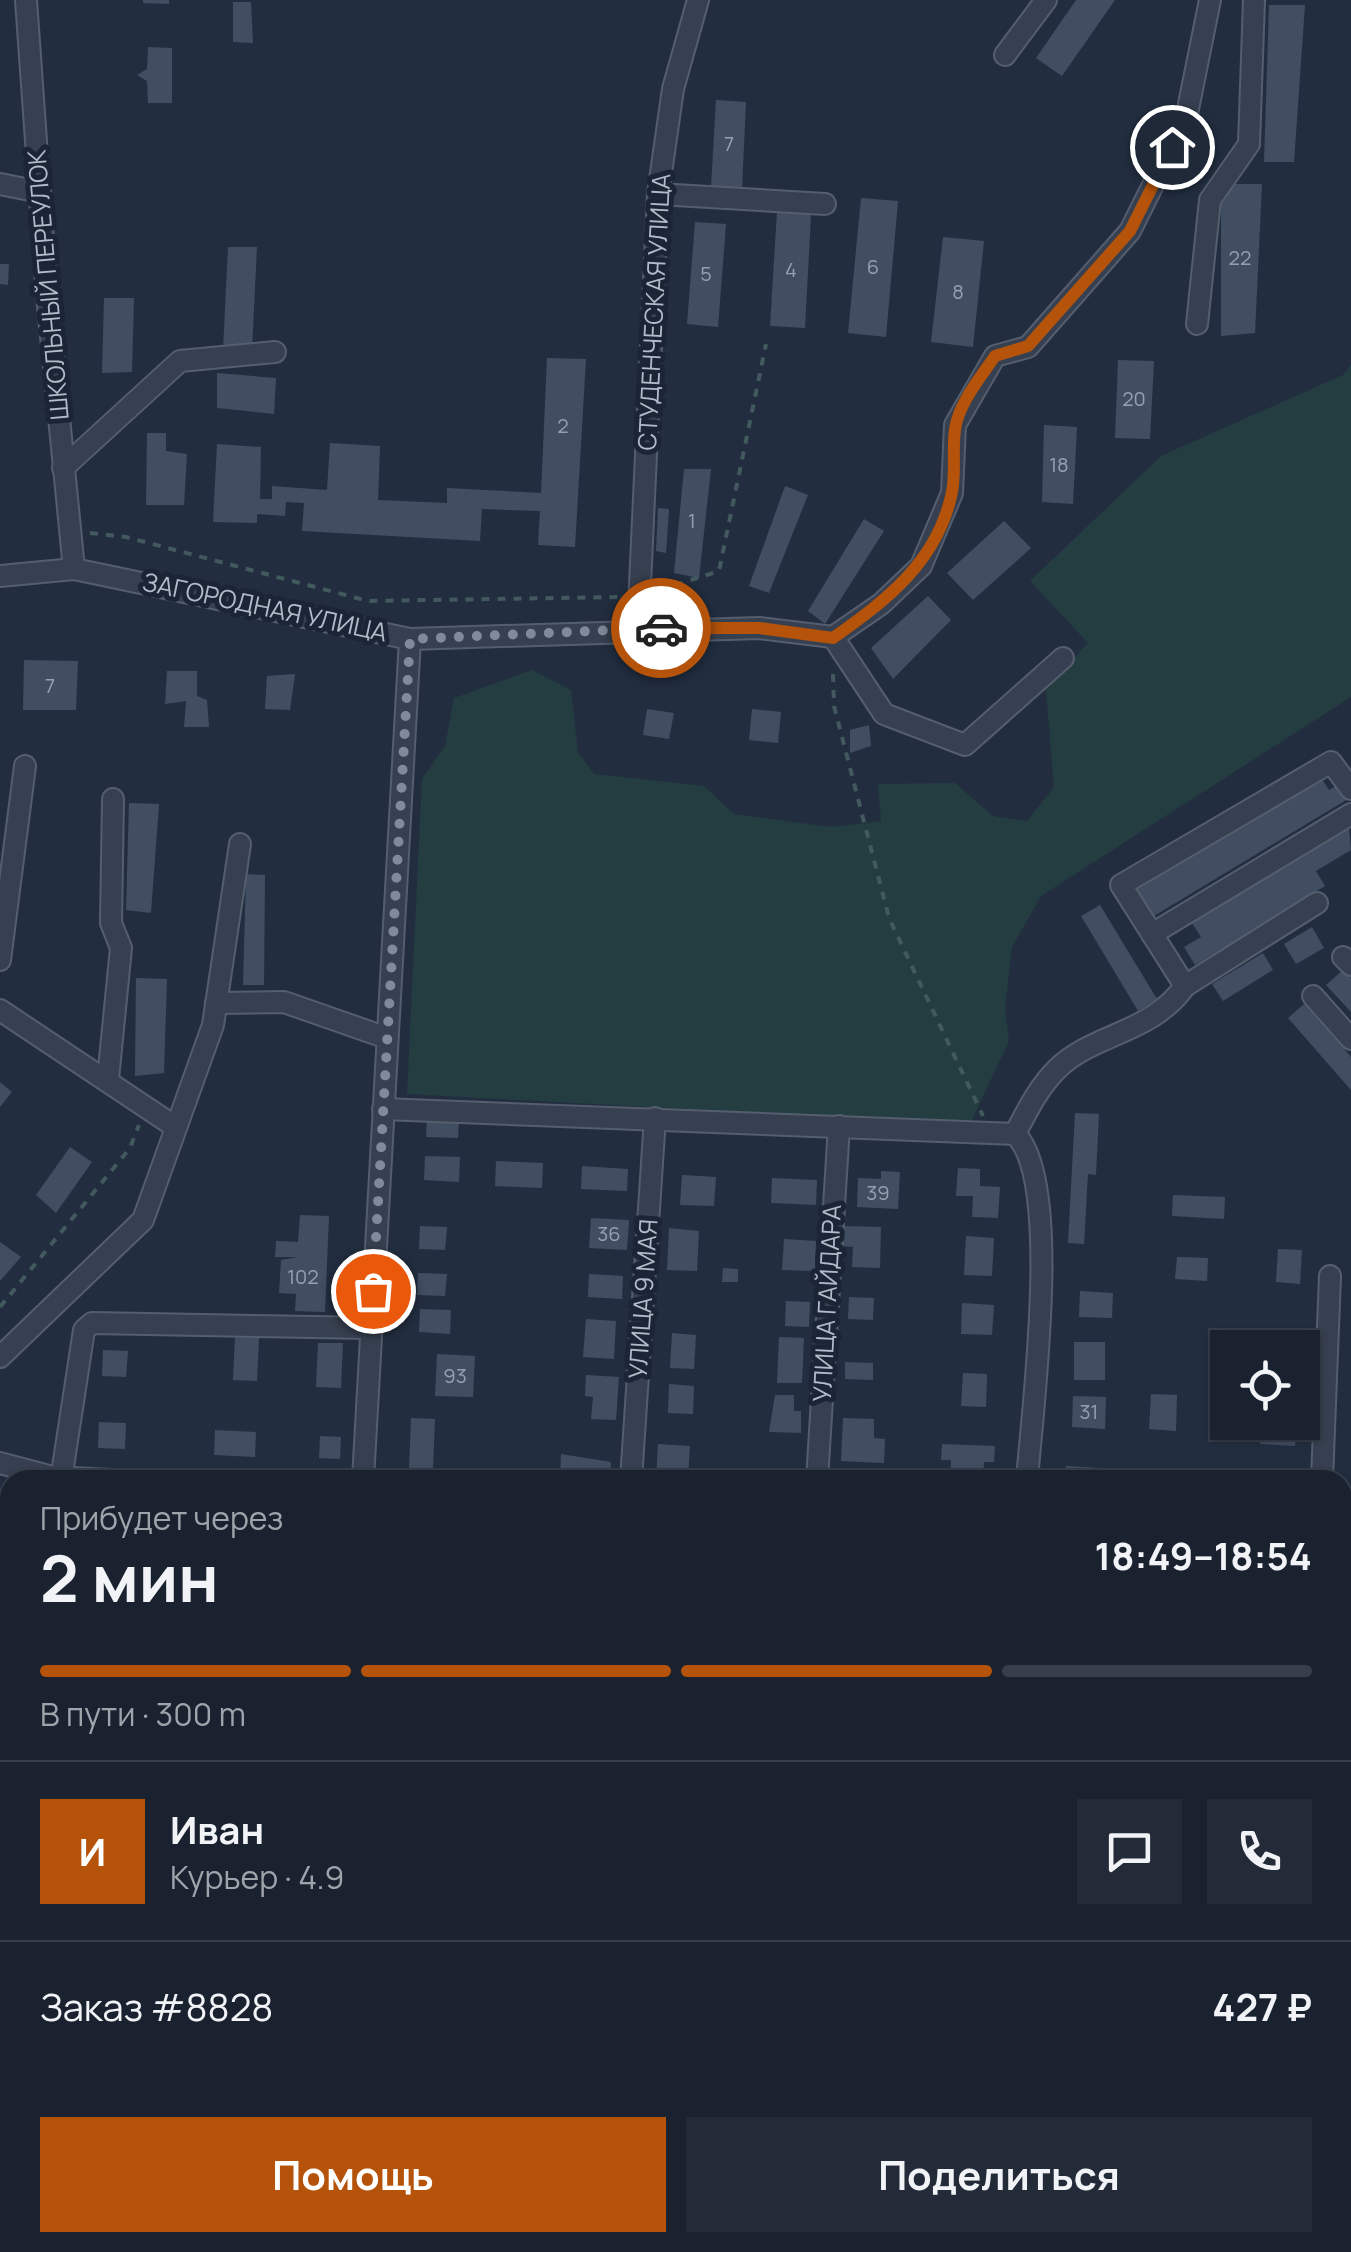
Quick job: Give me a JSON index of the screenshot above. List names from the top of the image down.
{
  "streets": {
    "street": [
      "ШКОЛЬНЫЙ ПЕРЕУЛОК",
      "СТУДЕНЧЕСКАЯ УЛИЦА",
      "ЗАГОРОДНАЯ УЛИЦА",
      "УЛИЦА 9 МАЯ",
      "УЛИЦА ГАЙДАРА"
    ]
  },
  "crossings": [
    ["ШКОЛЬНЫЙ ПЕРЕУЛОК", "ЗАГОРОДНАЯ УЛИЦА"],
    ["СТУДЕНЧЕСКАЯ УЛИЦА", "ЗАГОРОДНАЯ УЛИЦА"]
  ],
  "house_numbers": [
    "7",
    "22",
    "6",
    "4",
    "5",
    "8",
    "20",
    "2",
    "18",
    "1",
    "7",
    "39",
    "36",
    "102",
    "93",
    "31"
  ],
  "page": {
    "heading": ["2 мин", "Прибудет через", "18:49–18:54"],
    "panel": [
      "Иван",
      "Курьер · 4.9",
      "Заказ #8828",
      "427 ₽"
    ],
    "bar": "В пути · 300 m",
    "round": "И",
    "buttons": ["Помощь", "Поделиться"]
  }
}
